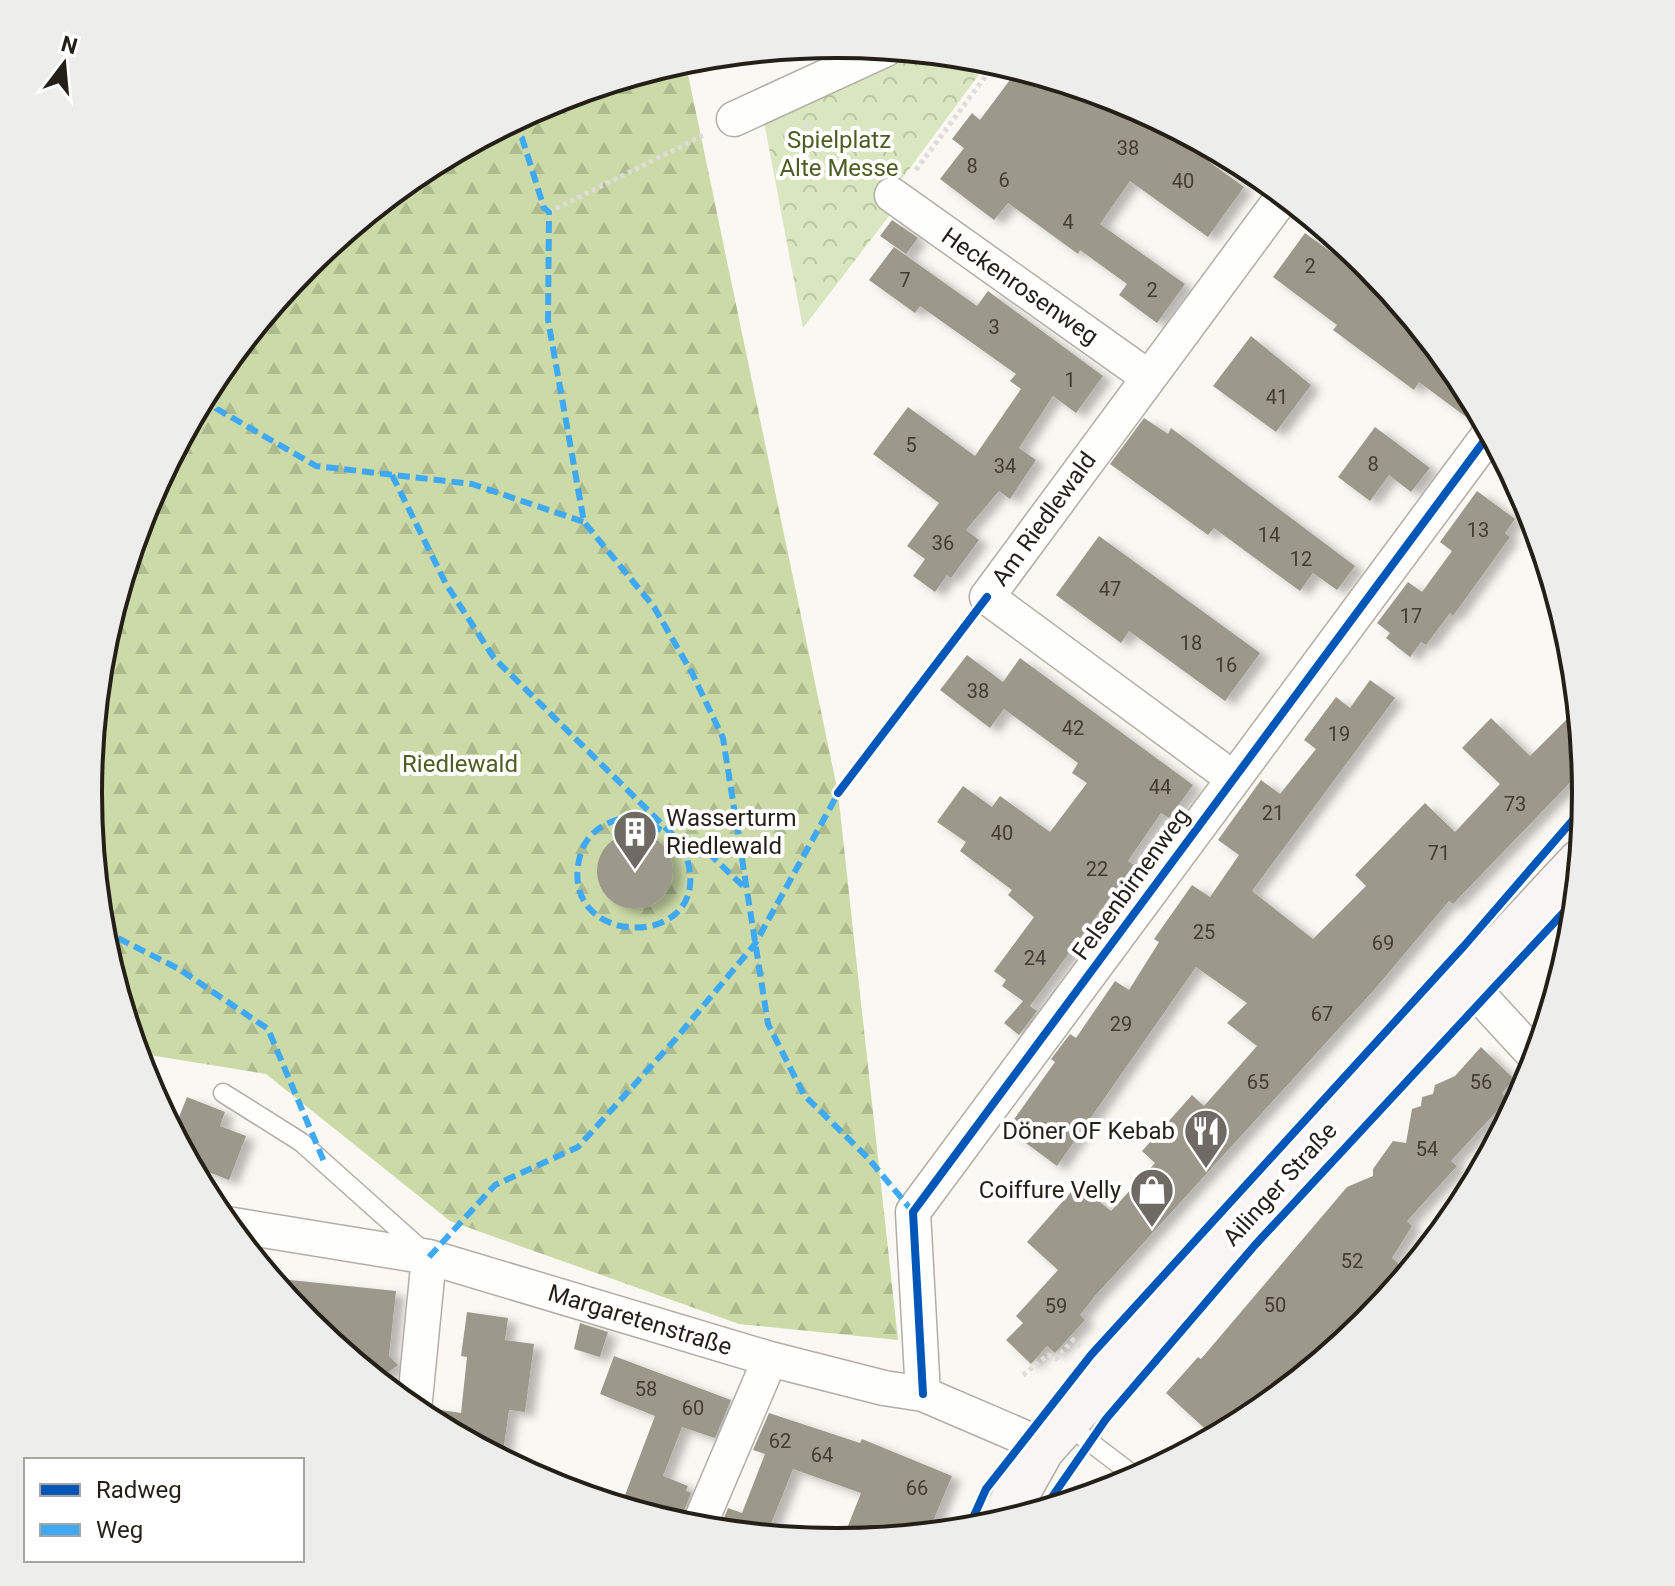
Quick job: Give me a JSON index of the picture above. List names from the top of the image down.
{
  "streets": {
    "main road": ["Ailinger Straße"],
    "street": [
      "Heckenrosenweg",
      "Am Riedlewald",
      "Felsenbirnenweg",
      "Margaretenstraße"
    ]
  },
  "crossings": [
    ["Heckenrosenweg", "Am Riedlewald"],
    ["Am Riedlewald", "Felsenbirnenweg"],
    ["Felsenbirnenweg", "Margaretenstraße"],
    ["Ailinger Straße", "Margaretenstraße"]
  ],
  "parks": ["Spielplatz Alte Messe", "Riedlewald"],
  "places": {
    "building": ["Wasserturm Riedlewald"],
    "restaurant": ["Döner OF Kebab"],
    "shop": ["Coiffure Velly"]
  },
  "house_numbers": [
    "38",
    "8",
    "6",
    "40",
    "4",
    "2",
    "7",
    "2",
    "3",
    "1",
    "41",
    "5",
    "8",
    "34",
    "13",
    "14",
    "36",
    "12",
    "47",
    "17",
    "18",
    "16",
    "38",
    "42",
    "19",
    "44",
    "73",
    "21",
    "40",
    "71",
    "22",
    "25",
    "69",
    "24",
    "67",
    "29",
    "65",
    "56",
    "54",
    "52",
    "50",
    "59",
    "58",
    "60",
    "62",
    "64",
    "66"
  ],
  "legend": ["Radweg", "Weg"],
  "north": "top"
}
